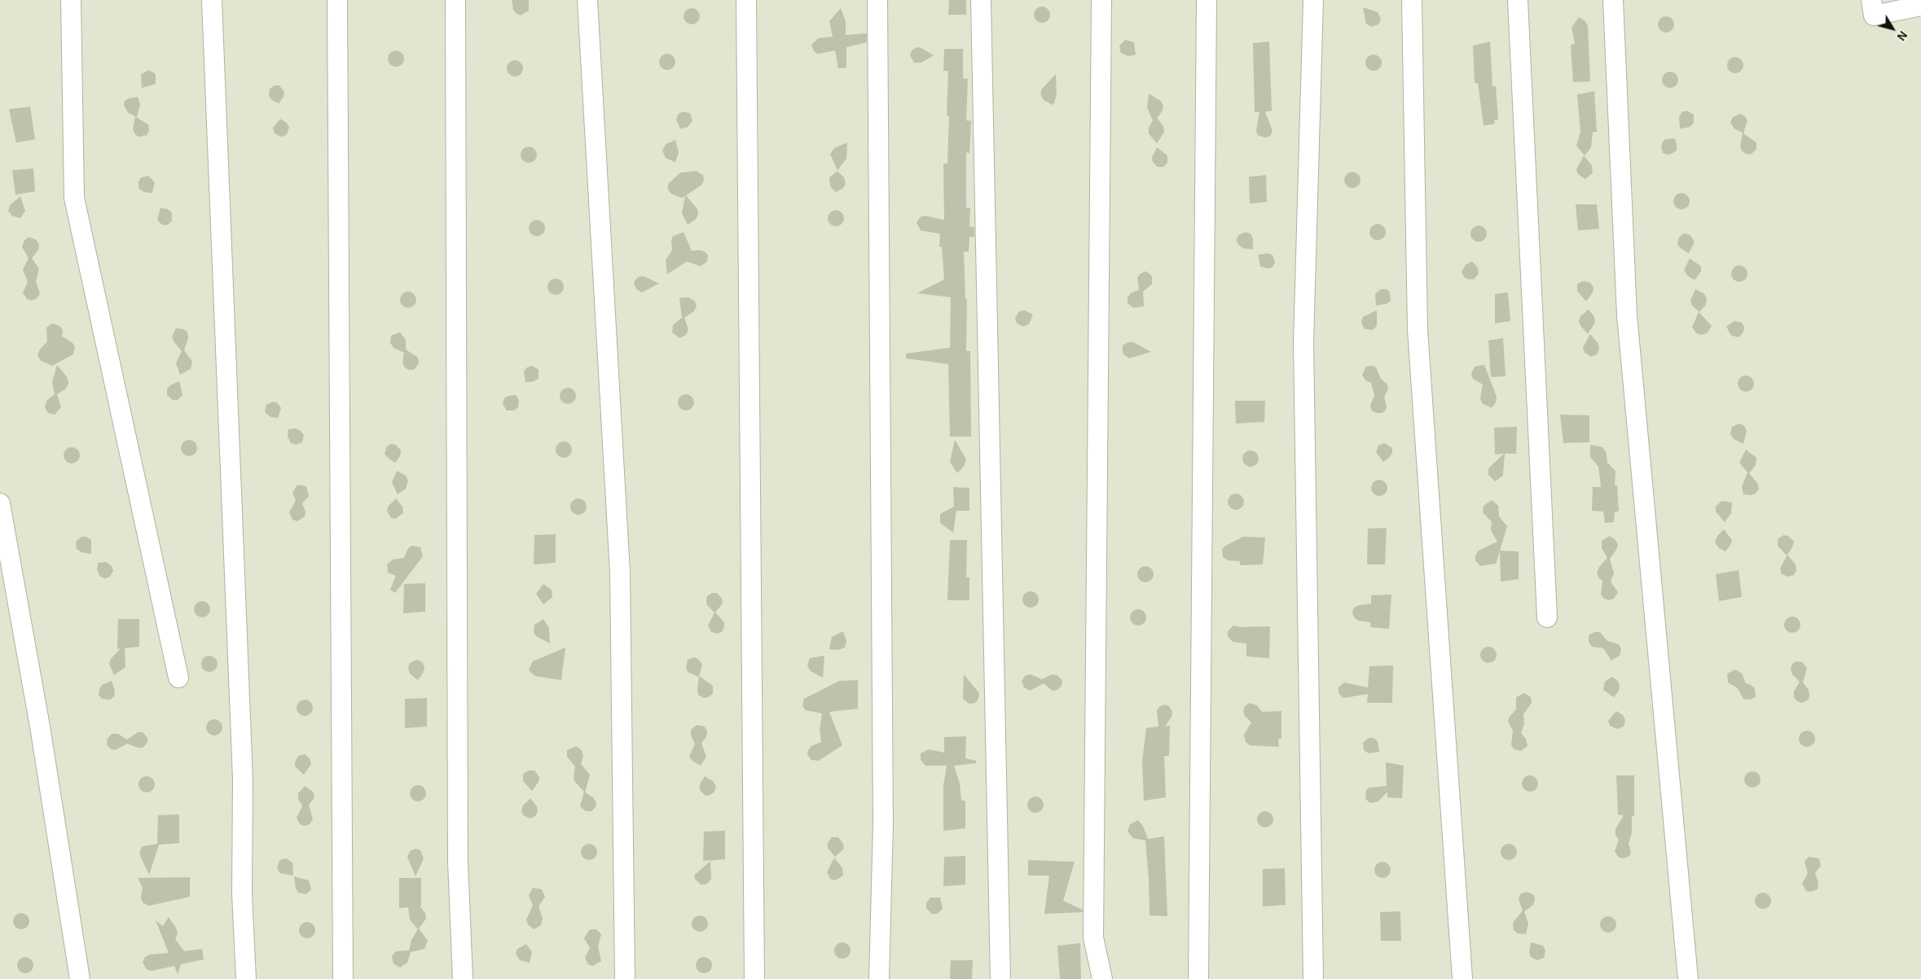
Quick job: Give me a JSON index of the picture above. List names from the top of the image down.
{
  "north": "bottom right"
}
